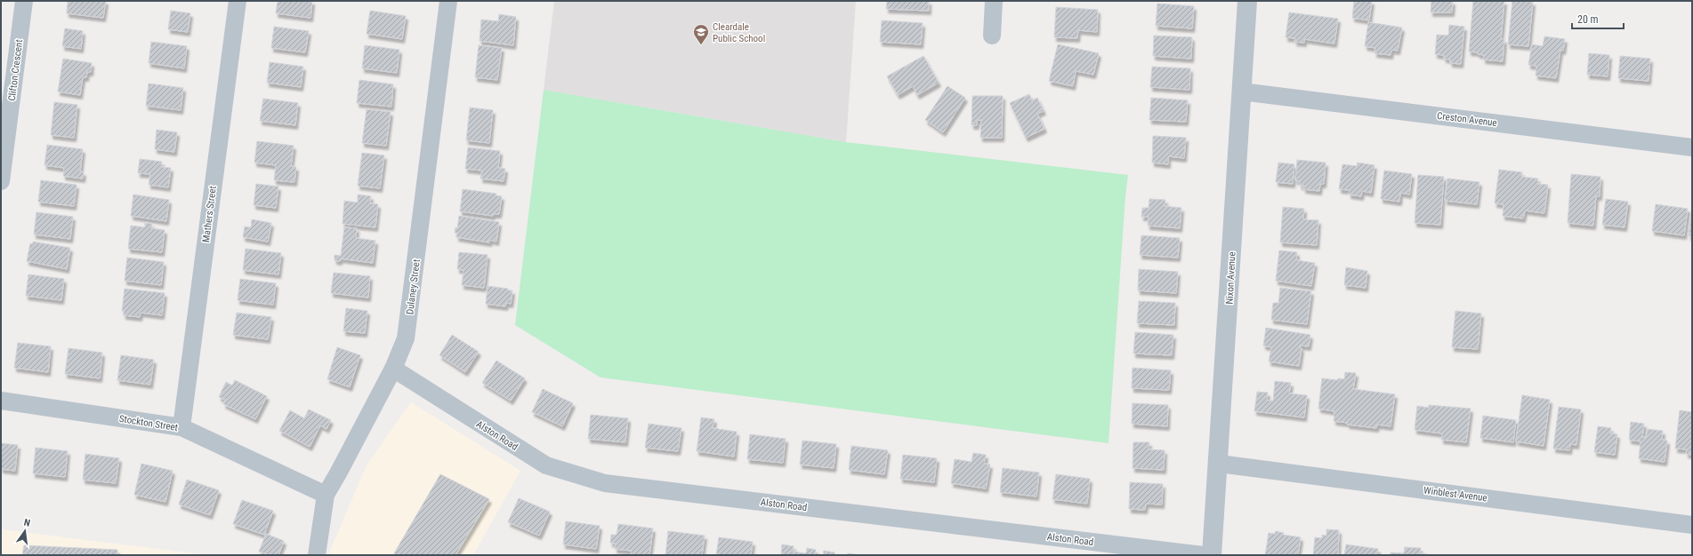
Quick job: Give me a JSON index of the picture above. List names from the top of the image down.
{
  "streets": {
    "street": [
      "Clifton Crescent",
      "Creston Avenue",
      "Mathers Street",
      "Nixon Avenue",
      "Dulaney Street",
      "Stockton Street",
      "Alston Road",
      "Winblest Avenue"
    ]
  },
  "crossings": [
    ["Creston Avenue", "Nixon Avenue"],
    ["Mathers Street", "Stockton Street"],
    ["Nixon Avenue", "Winblest Avenue"],
    ["Dulaney Street", "Stockton Street"],
    ["Dulaney Street", "Alston Road"]
  ],
  "places": {
    "school or university": ["Cleardale Public School"]
  },
  "scale_bar": "20 m",
  "north": "top"
}
